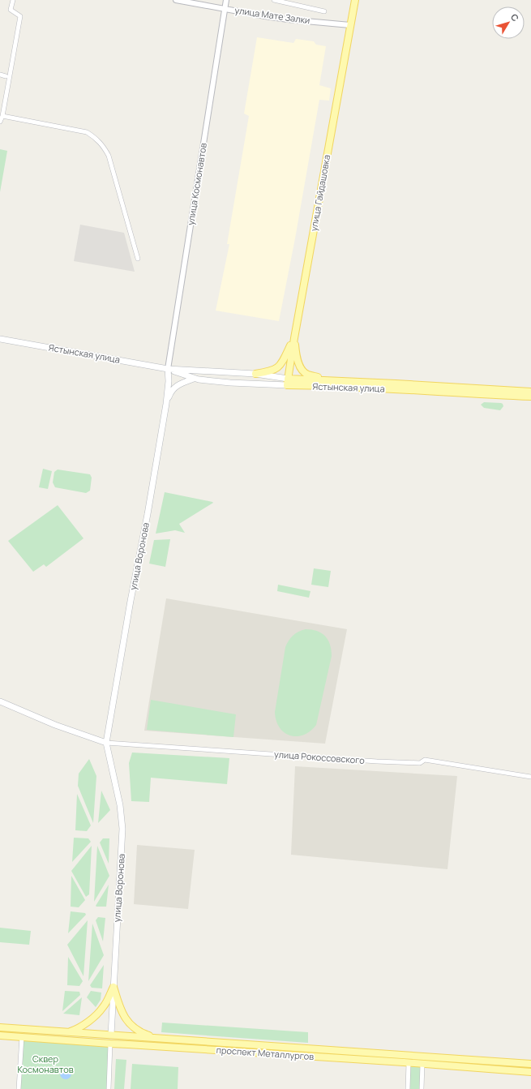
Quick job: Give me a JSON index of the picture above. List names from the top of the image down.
{
  "streets": {
    "main road": [
      "улица Гайдашовка",
      "Ястынская улица",
      "улица Воронова",
      "проспект Металлургов"
    ],
    "street": ["улица Мате Залки", "улица Космонавтов", "улица Рокоссовского"]
  },
  "crossings": [
    ["улица Мате Залки", "улица Космонавтов"],
    ["улица Мате Залки", "улица Гайдашовка"],
    ["улица Космонавтов", "Ястынская улица"],
    ["улица Космонавтов", "улица Воронова"],
    ["улица Гайдашовка", "Ястынская улица"],
    ["Ястынская улица", "улица Воронова"],
    ["улица Воронова", "улица Рокоссовского"],
    ["улица Воронова", "проспект Металлургов"]
  ],
  "parks": ["Сквер Космонавтов"],
  "north": "top right"
}
